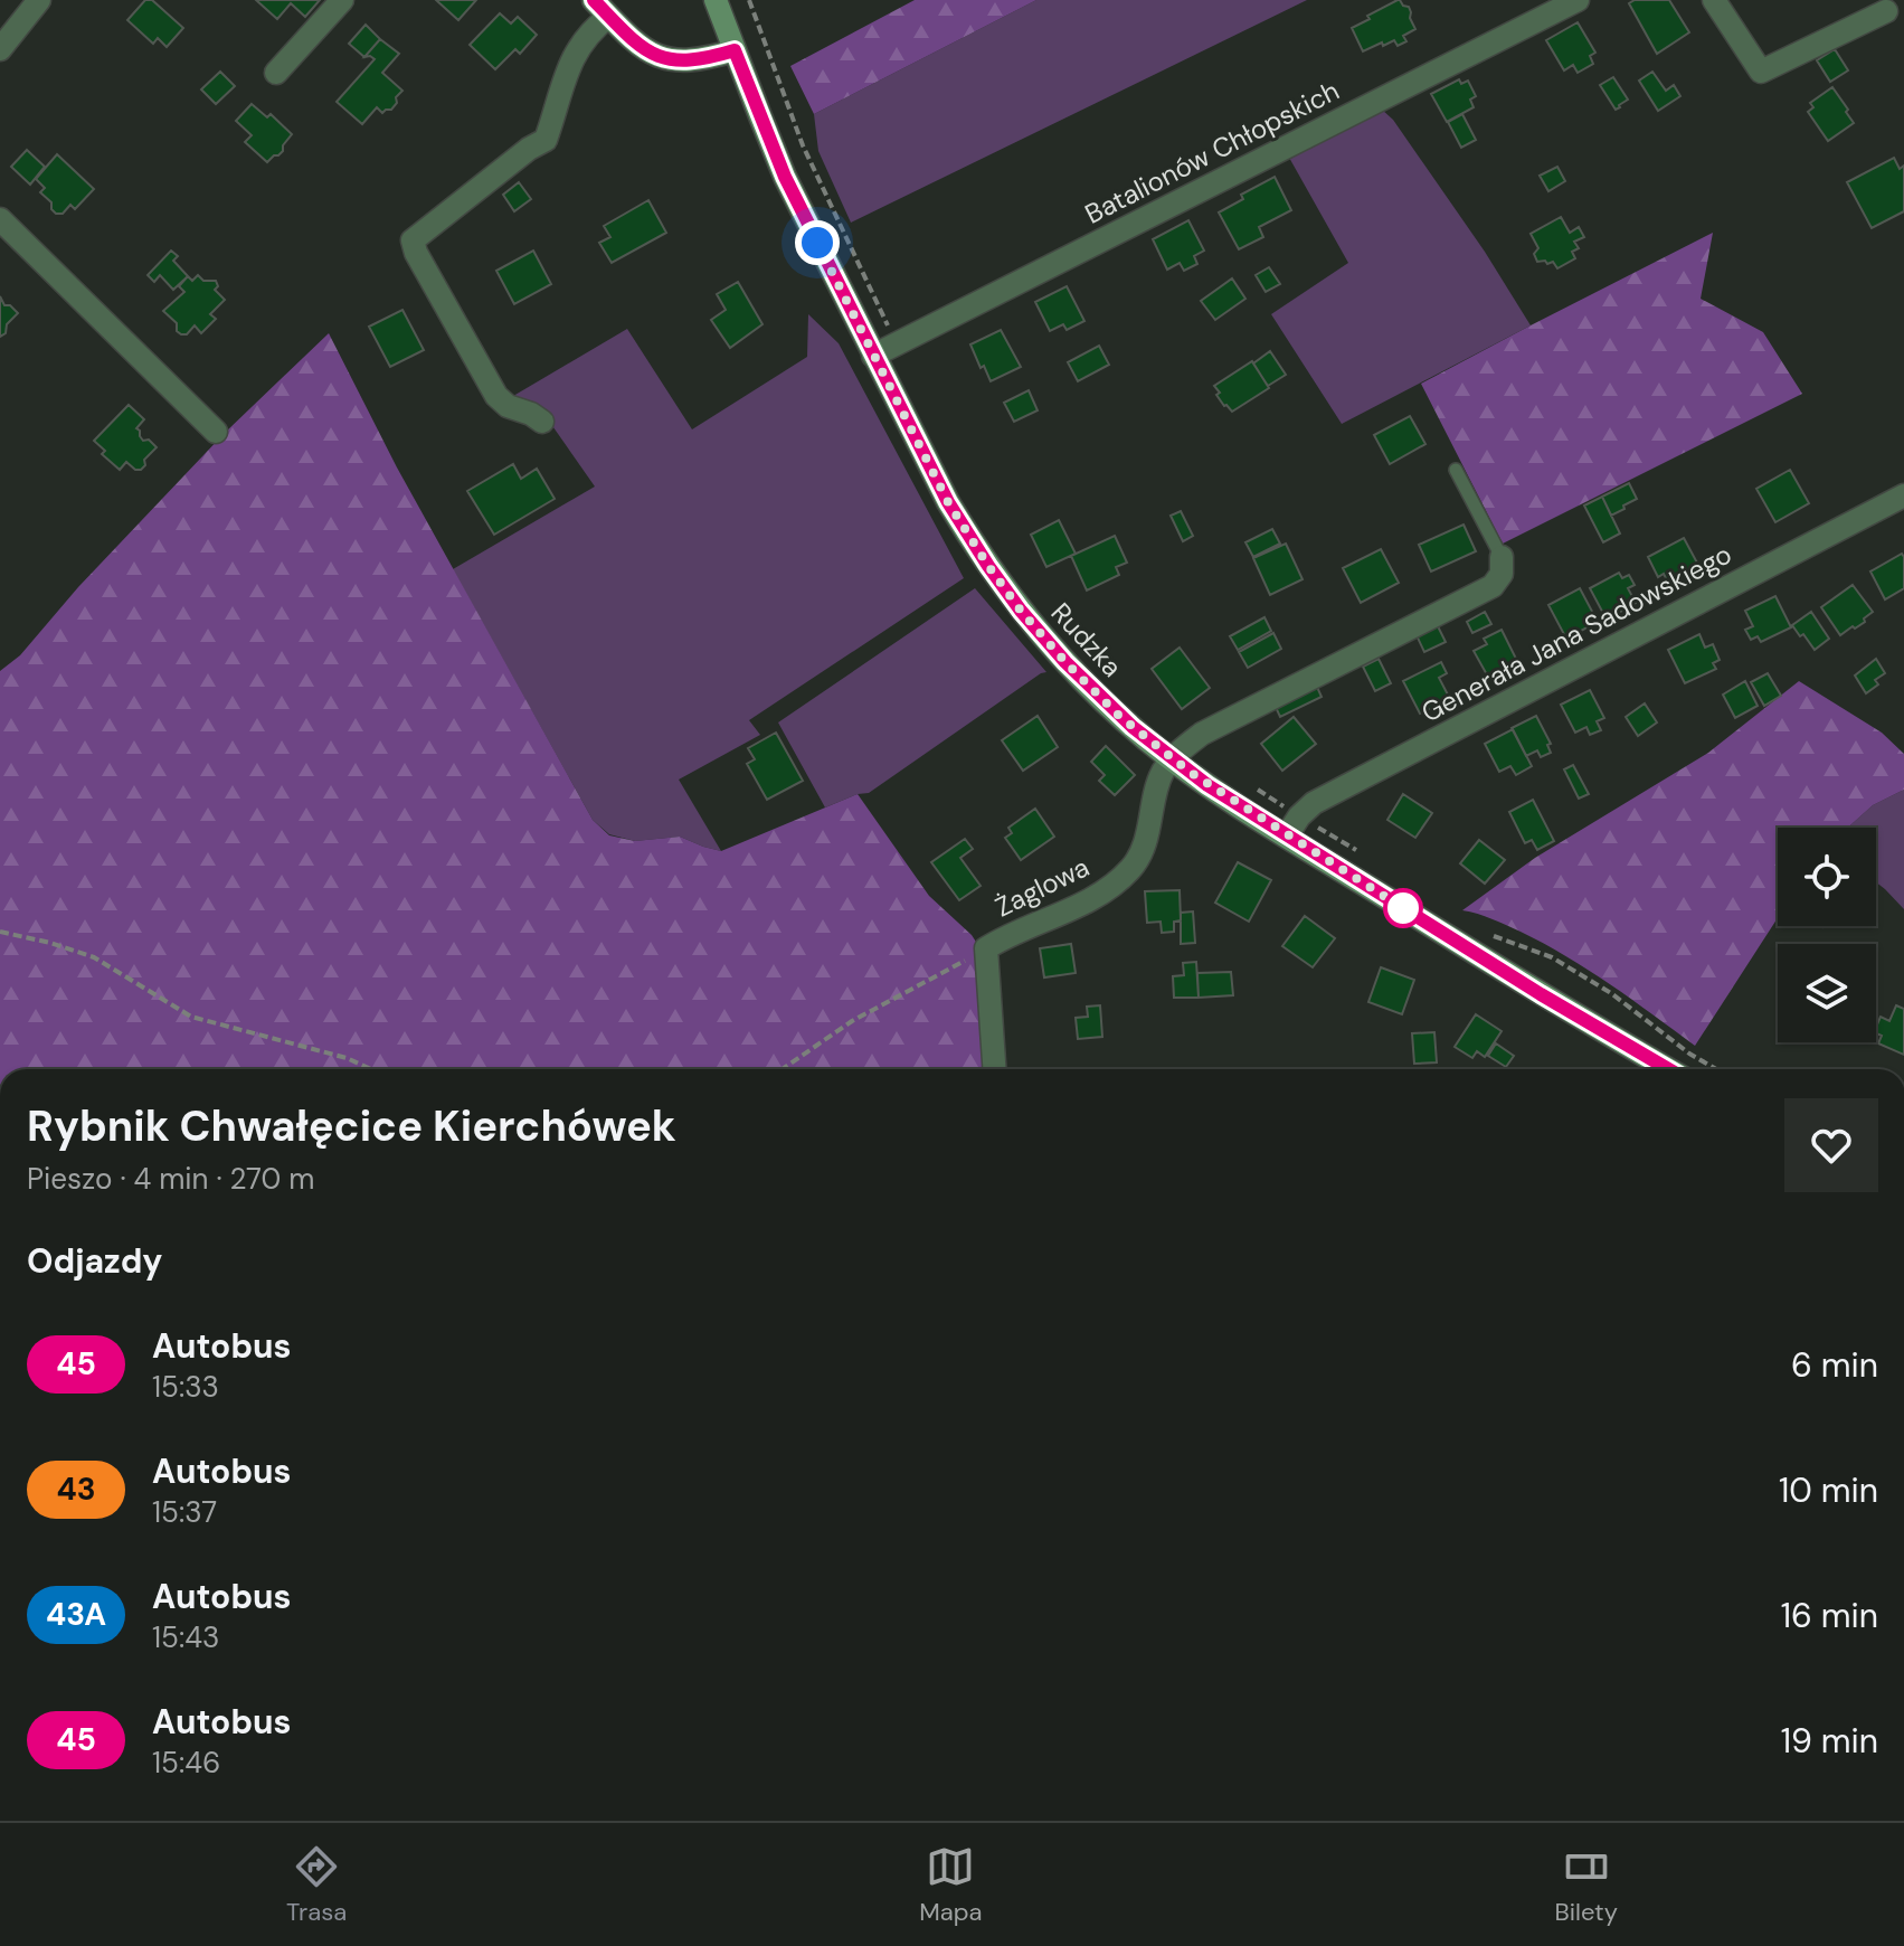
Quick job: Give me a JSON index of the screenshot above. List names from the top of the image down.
{
  "streets": {
    "main road": ["Rudzka"],
    "street": ["Batalionów Chłopskich", "Generała Jana Sadowskiego", "Żaglowa"]
  },
  "crossings": [
    ["Batalionów Chłopskich", "Rudzka"],
    ["Generała Jana Sadowskiego", "Rudzka"],
    ["Rudzka", "Żaglowa"]
  ],
  "lines": ["bus line 45"],
  "page": {
    "heading": [
      ["Rybnik Chwałęcice Kierchówek", "Pieszo · 4 min · 270 m"],
      "Odjazdy"
    ],
    "list": [
      {
        "mark": "45",
        "name": "Autobus",
        "note": "15:33",
        "value": "6 min"
      },
      {
        "mark": "43",
        "name": "Autobus",
        "note": "15:37",
        "value": "10 min"
      },
      {
        "mark": "43A",
        "name": "Autobus",
        "note": "15:43",
        "value": "16 min"
      },
      {
        "mark": "45",
        "name": "Autobus",
        "note": "15:46",
        "value": "19 min"
      }
    ],
    "tabs": ["Trasa", "Mapa", "Bilety"]
  }
}
